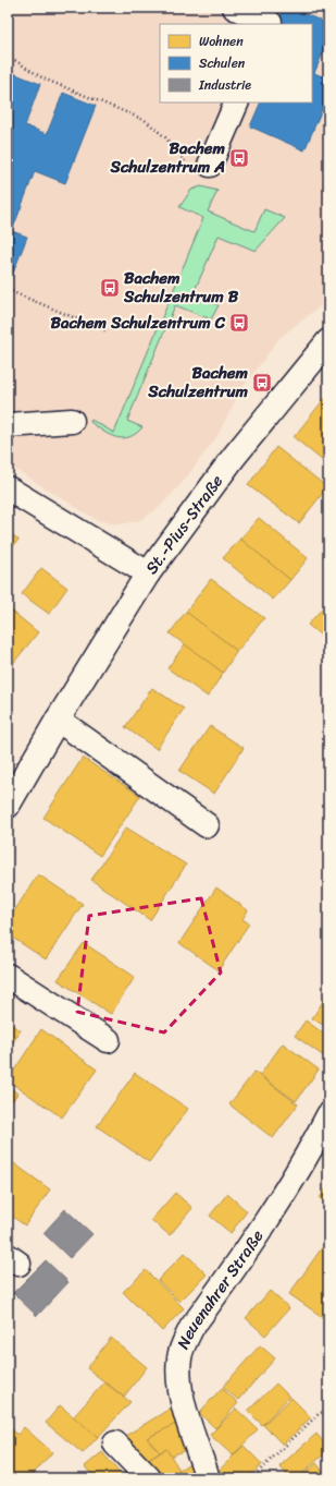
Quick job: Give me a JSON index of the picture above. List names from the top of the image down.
{
  "streets": {
    "street": ["St.-Pius-Straße", "Neuenahrer Straße"]
  },
  "places": {
    "bus stop": [
      "Bachem Schulzentrum A",
      "Bachem Schulzentrum B",
      "Bachem Schulzentrum C",
      "Bachem Schulzentrum"
    ]
  },
  "legend": ["Wohnen", "Schulen", "Industrie"]
}
